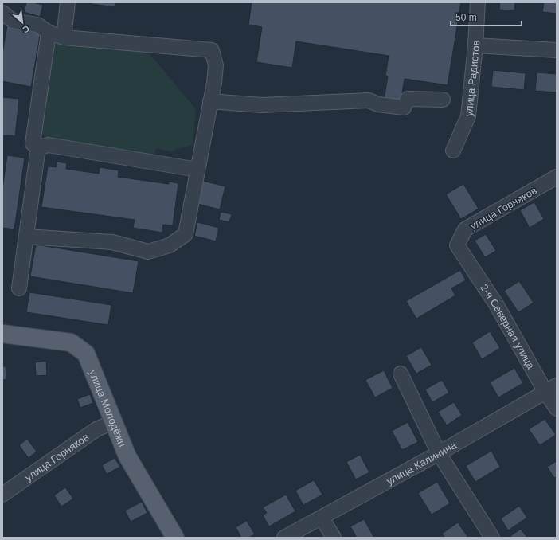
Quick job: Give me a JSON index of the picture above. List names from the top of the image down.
{
  "streets": {
    "main road": ["улица Молодёжи"],
    "street": [
      "улица Радистов",
      "улица Горняков",
      "2-я Северная улица",
      "улица Калинина"
    ]
  },
  "crossings": [
    ["улица Горняков", "2-я Северная улица"],
    ["улица Горняков", "улица Молодёжи"],
    ["2-я Северная улица", "улица Калинина"]
  ],
  "scale_bar": "50 m",
  "north": "bottom right"
}
